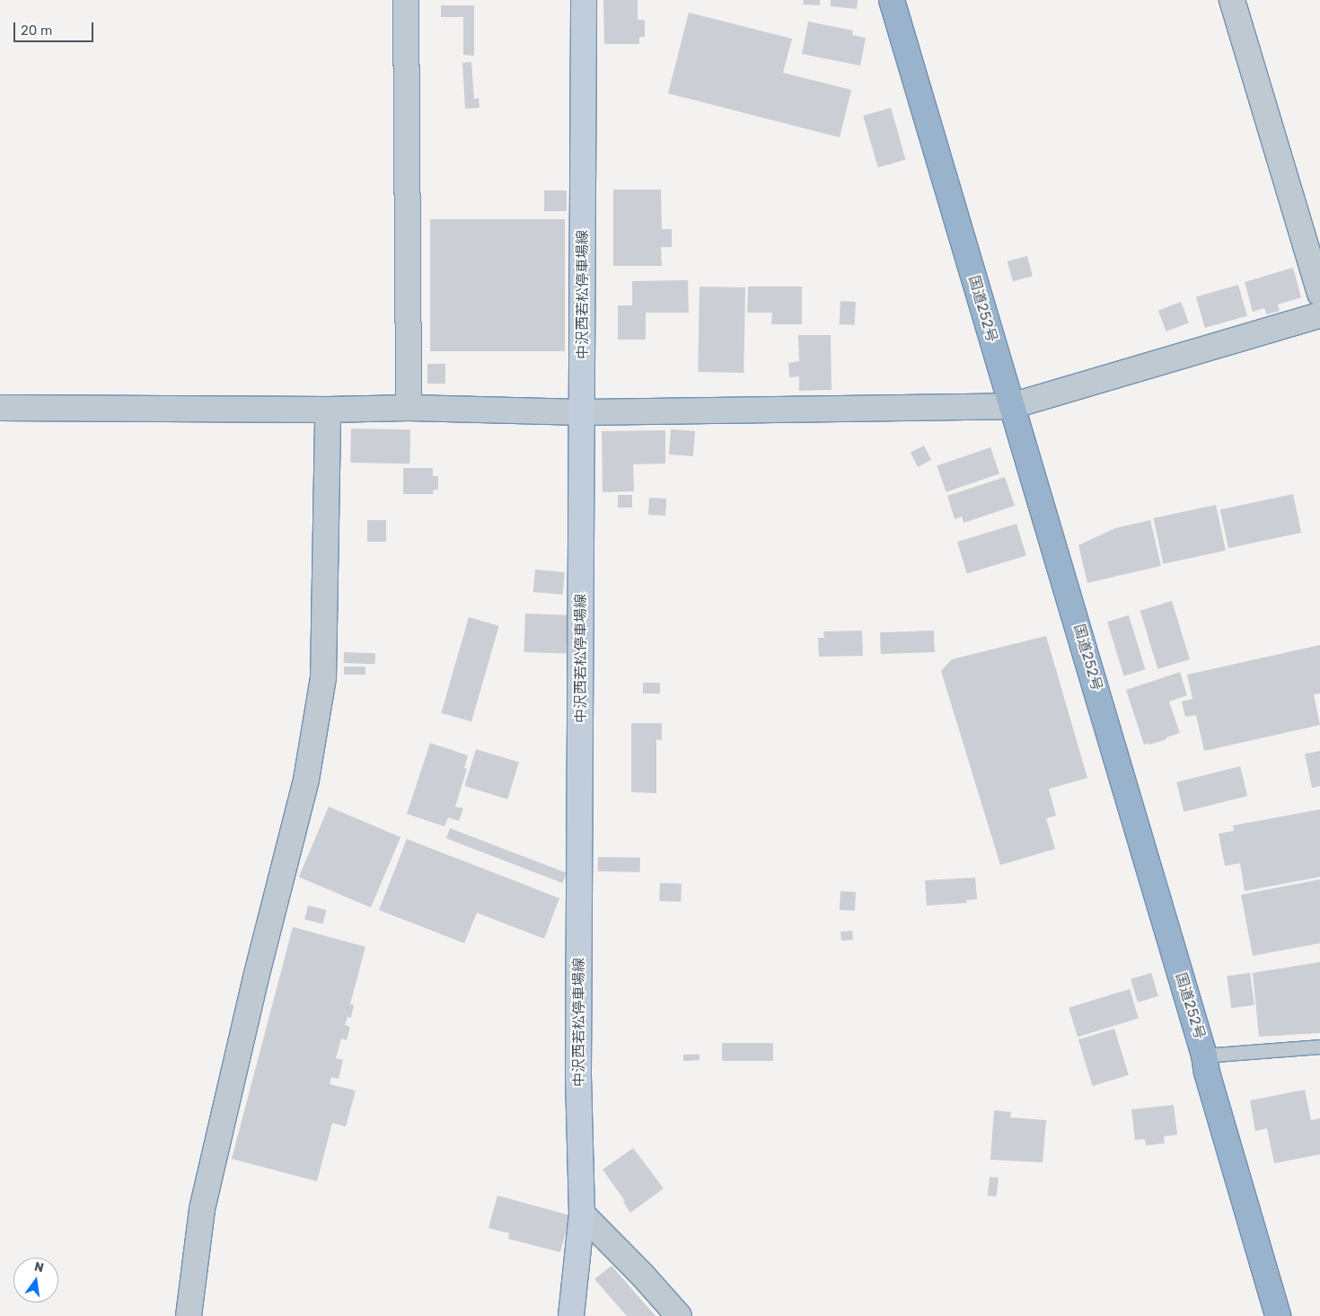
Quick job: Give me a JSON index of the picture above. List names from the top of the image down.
{
  "streets": {
    "highway": ["国道252号"],
    "main road": ["中沢西若松停車場線"]
  },
  "scale_bar": "20 m",
  "north": "top"
}
